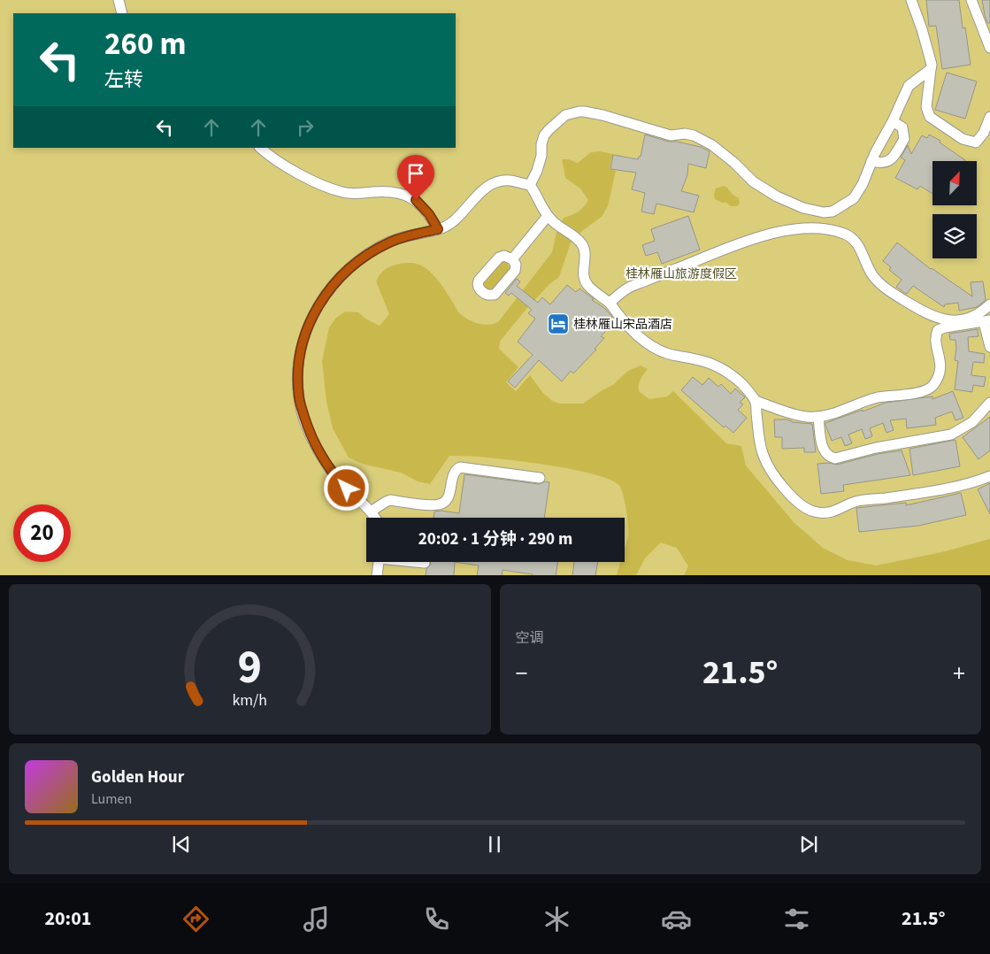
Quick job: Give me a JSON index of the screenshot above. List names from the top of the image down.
{
  "parks": ["桂林雁山旅游度假区"],
  "places": {
    "hotel": ["桂林雁山宋品酒店"]
  },
  "north": "top right",
  "page": {
    "turn": ["260 m", "左转"],
    "limit": "20",
    "trip": "20:02 · 1 分钟 · 290 m",
    "tile": "空调",
    "heat": ["−", "21.5°", "+"],
    "song": ["Golden Hour", "Lumen"],
    "tabs": ["20:01", "21.5°"],
    "gauge": ["9", "km/h"]
  }
}
